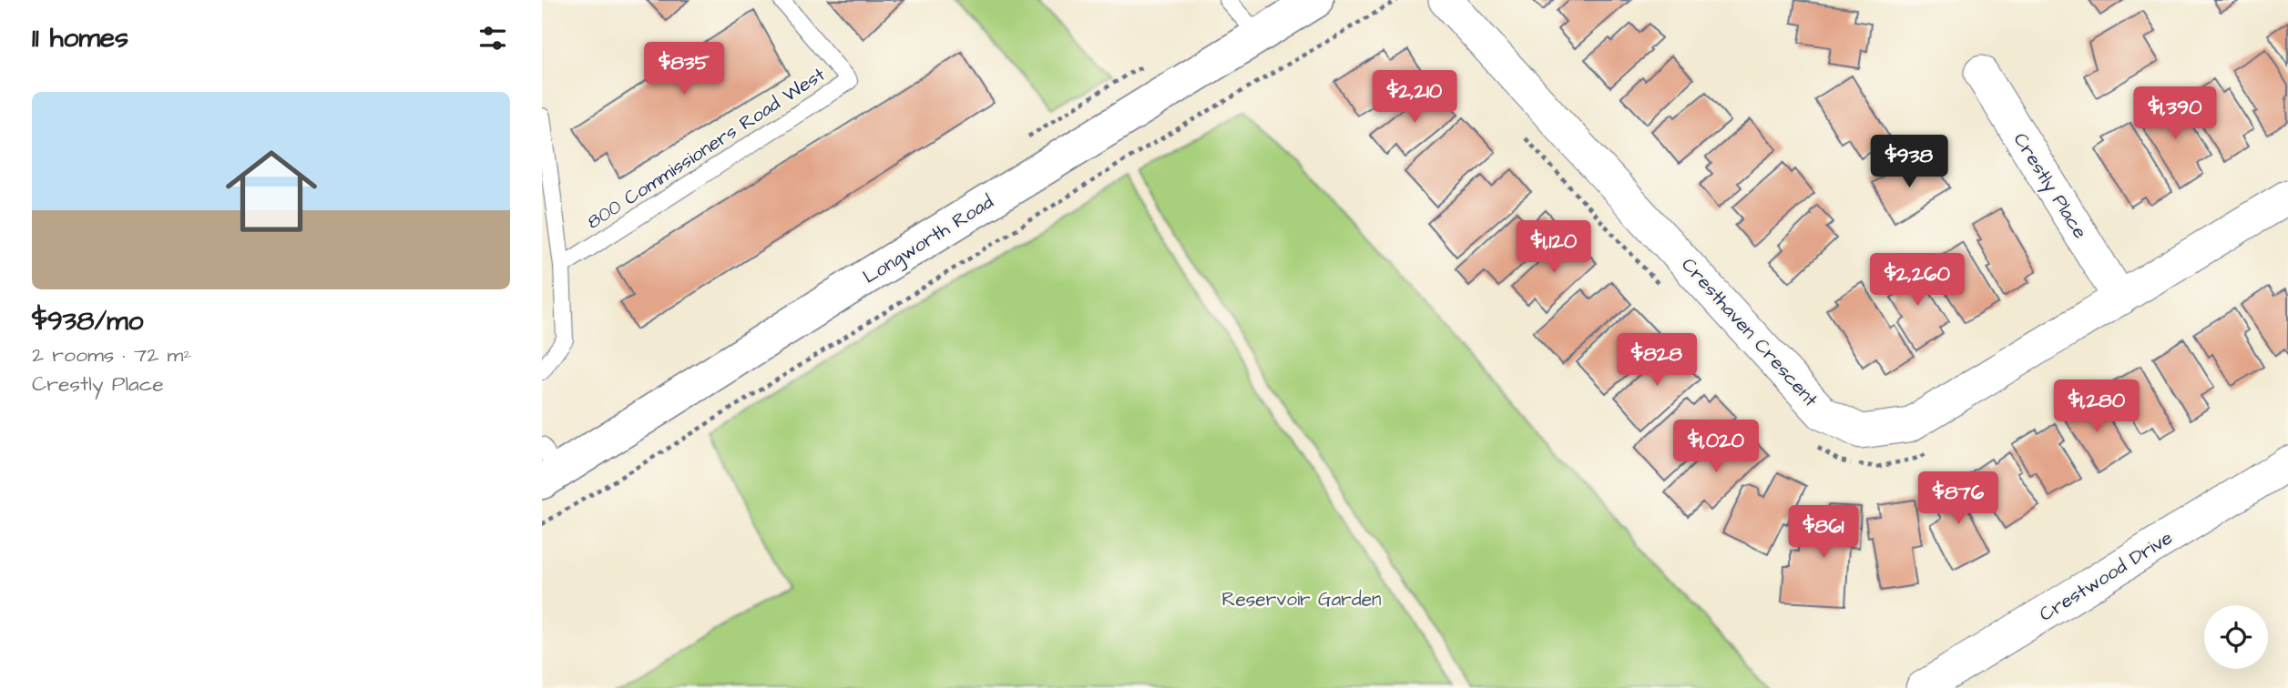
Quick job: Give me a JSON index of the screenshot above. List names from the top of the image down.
{
  "streets": {
    "street": [
      "Crestly Place",
      "Longworth Road",
      "Cresthaven Crescent",
      "Crestwood Drive"
    ],
    "lane": ["800 Commissioners Road West"]
  },
  "crossings": [
    ["Crestly Place", "Cresthaven Crescent"]
  ],
  "parks": ["Reservoir Garden"],
  "page": {
    "heading": "11 homes",
    "price": [
      "$835",
      "$2,210",
      "$1,390",
      "$938",
      "$1,120",
      "$2,260",
      "$828",
      "$1,280",
      "$1,020",
      "$876",
      "$861"
    ],
    "list": [
      {
        "name": "$938/mo",
        "note": "2 rooms · 72 m² · Crestly Place"
      }
    ]
  }
}
